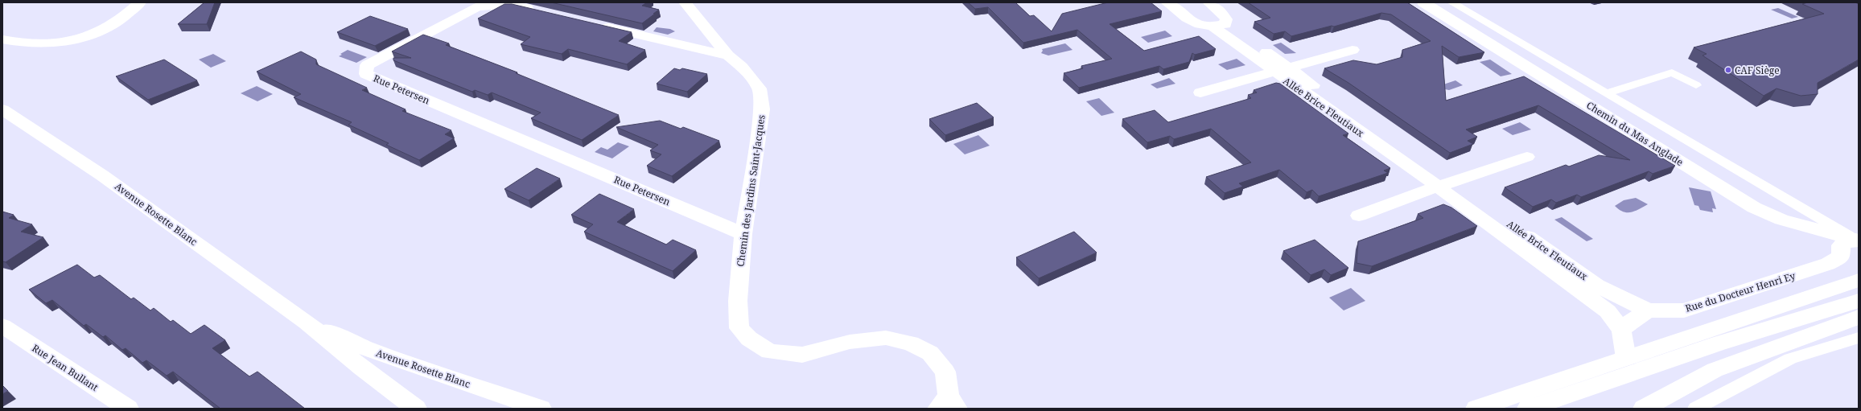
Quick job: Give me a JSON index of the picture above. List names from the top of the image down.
{
  "streets": {
    "street": [
      "Rue Petersen",
      "Allée Brice Fleutiaux",
      "Chemin du Mas Anglade",
      "Chemin des Jardins Saint-Jacques",
      "Avenue Rosette Blanc",
      "Rue du Docteur Henri Ey",
      "Rue Jean Bullant"
    ]
  },
  "crossings": [
    ["Rue Petersen", "Chemin des Jardins Saint-Jacques"],
    ["Allée Brice Fleutiaux", "Rue du Docteur Henri Ey"],
    ["Chemin du Mas Anglade", "Rue du Docteur Henri Ey"]
  ],
  "places": ["CAF Siège"]
}
